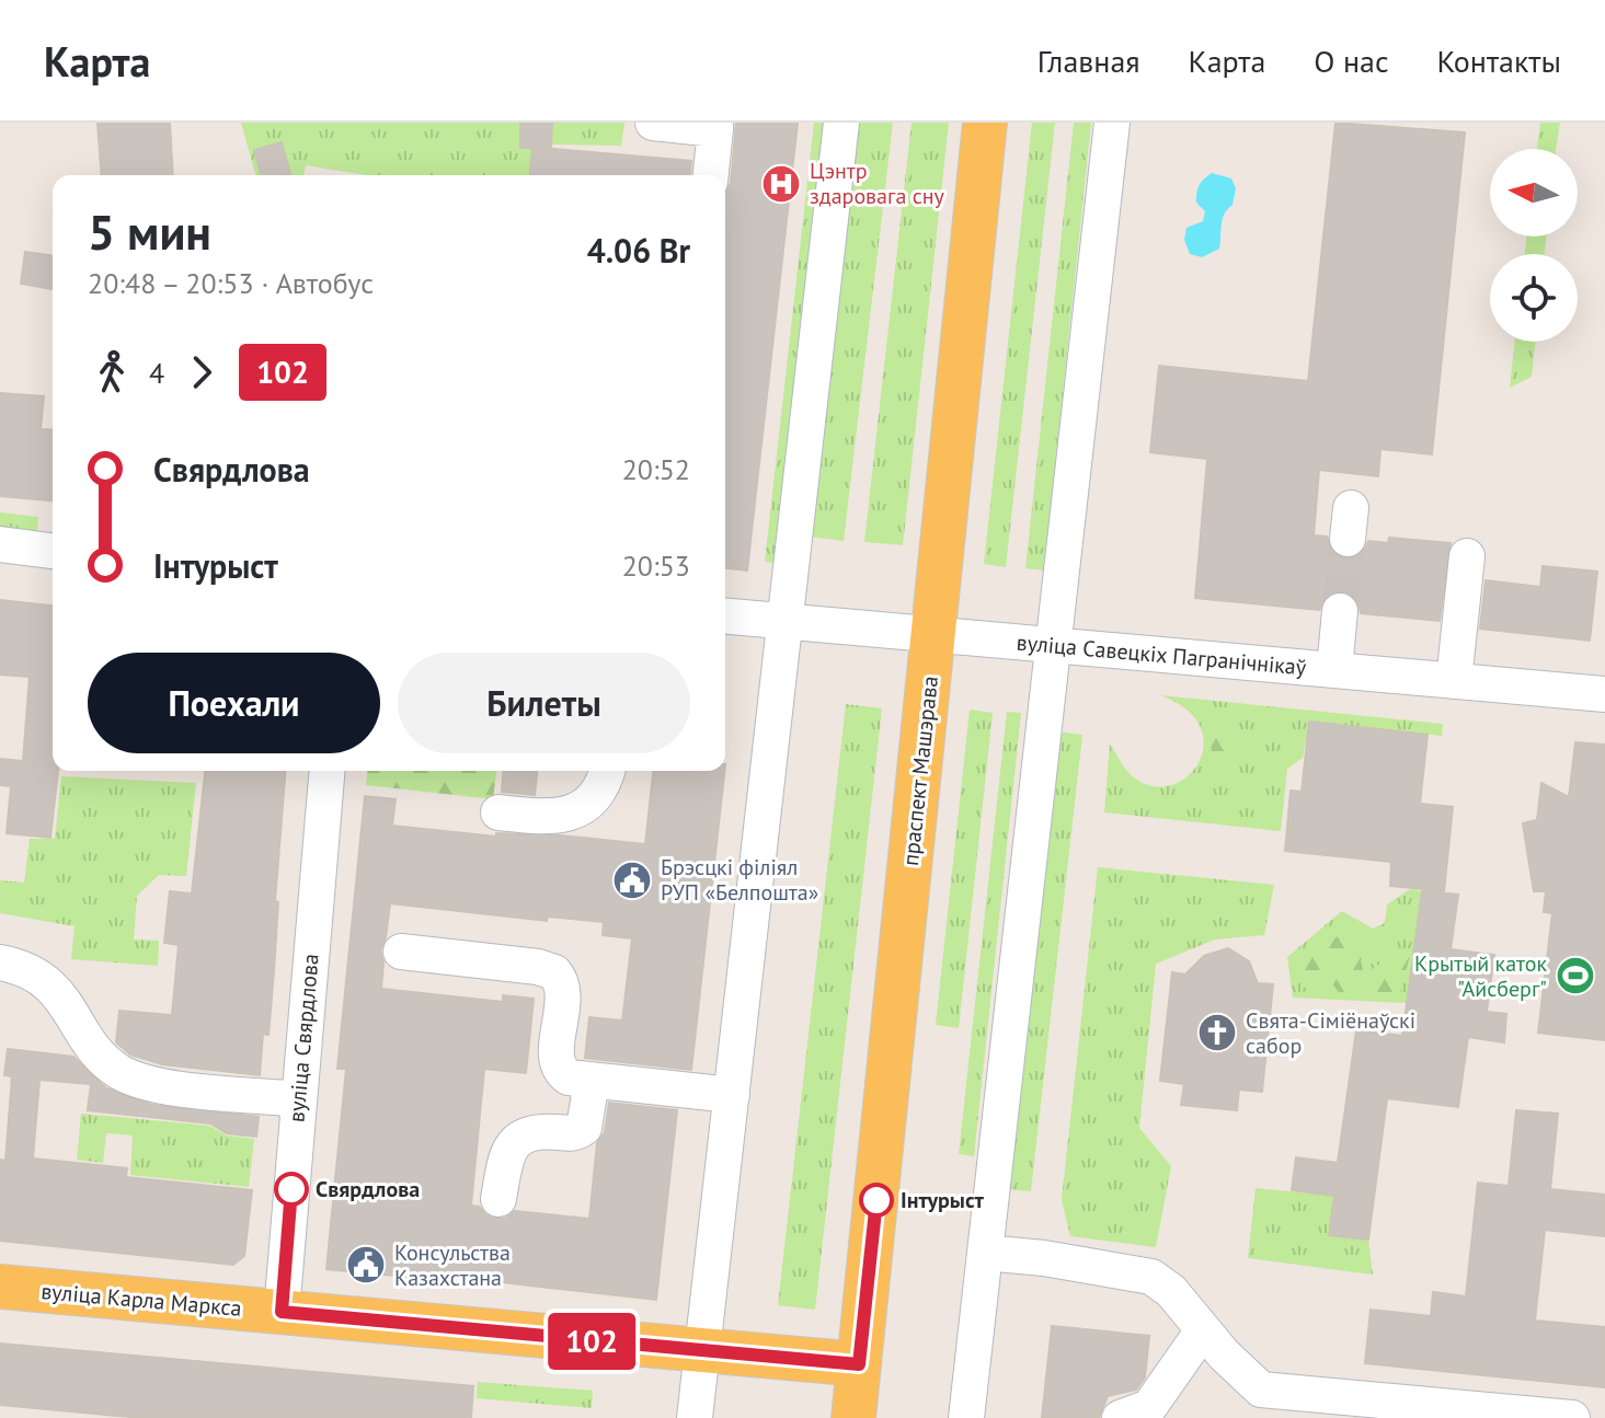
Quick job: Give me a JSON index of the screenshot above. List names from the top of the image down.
{
  "streets": {
    "main road": ["праспект Машэрава", "вуліца Карла Маркса"],
    "street": ["вуліца Савецкіх Пагранічнікаў", "вуліца Свярдлова"]
  },
  "crossings": [
    ["вуліца Савецкіх Пагранічнікаў", "праспект Машэрава"],
    ["праспект Машэрава", "вуліца Карла Маркса"],
    ["вуліца Свярдлова", "вуліца Карла Маркса"]
  ],
  "places": {
    "hospital": ["Цэнтр здаровага сну"],
    "public building": ["Брэсцкі філіял РУП «Белпошта»", "Консульства Казахстана"],
    "sports": ["Крытый каток \"Айсберг\""],
    "church": ["Свята-Сіміёнаўскі сабор"],
    "other": ["Свярдлова", "Інтурыст"]
  },
  "lines": ["bus line 102"],
  "north": "left",
  "page": {
    "header": "Карта",
    "nav": [
      "Главная",
      "Карта",
      "О нас",
      "Контакты"
    ],
    "on_map": "102",
    "heading": ["5 мин", "20:48 – 20:53 · Автобус", "4.06 Br"],
    "legs": ["4", "102"],
    "list": [
      {
        "name": "Свярдлова",
        "value": "20:52"
      },
      {
        "name": "Інтурыст",
        "value": "20:53"
      }
    ],
    "buttons": ["Поехали", "Билеты"]
  }
}
